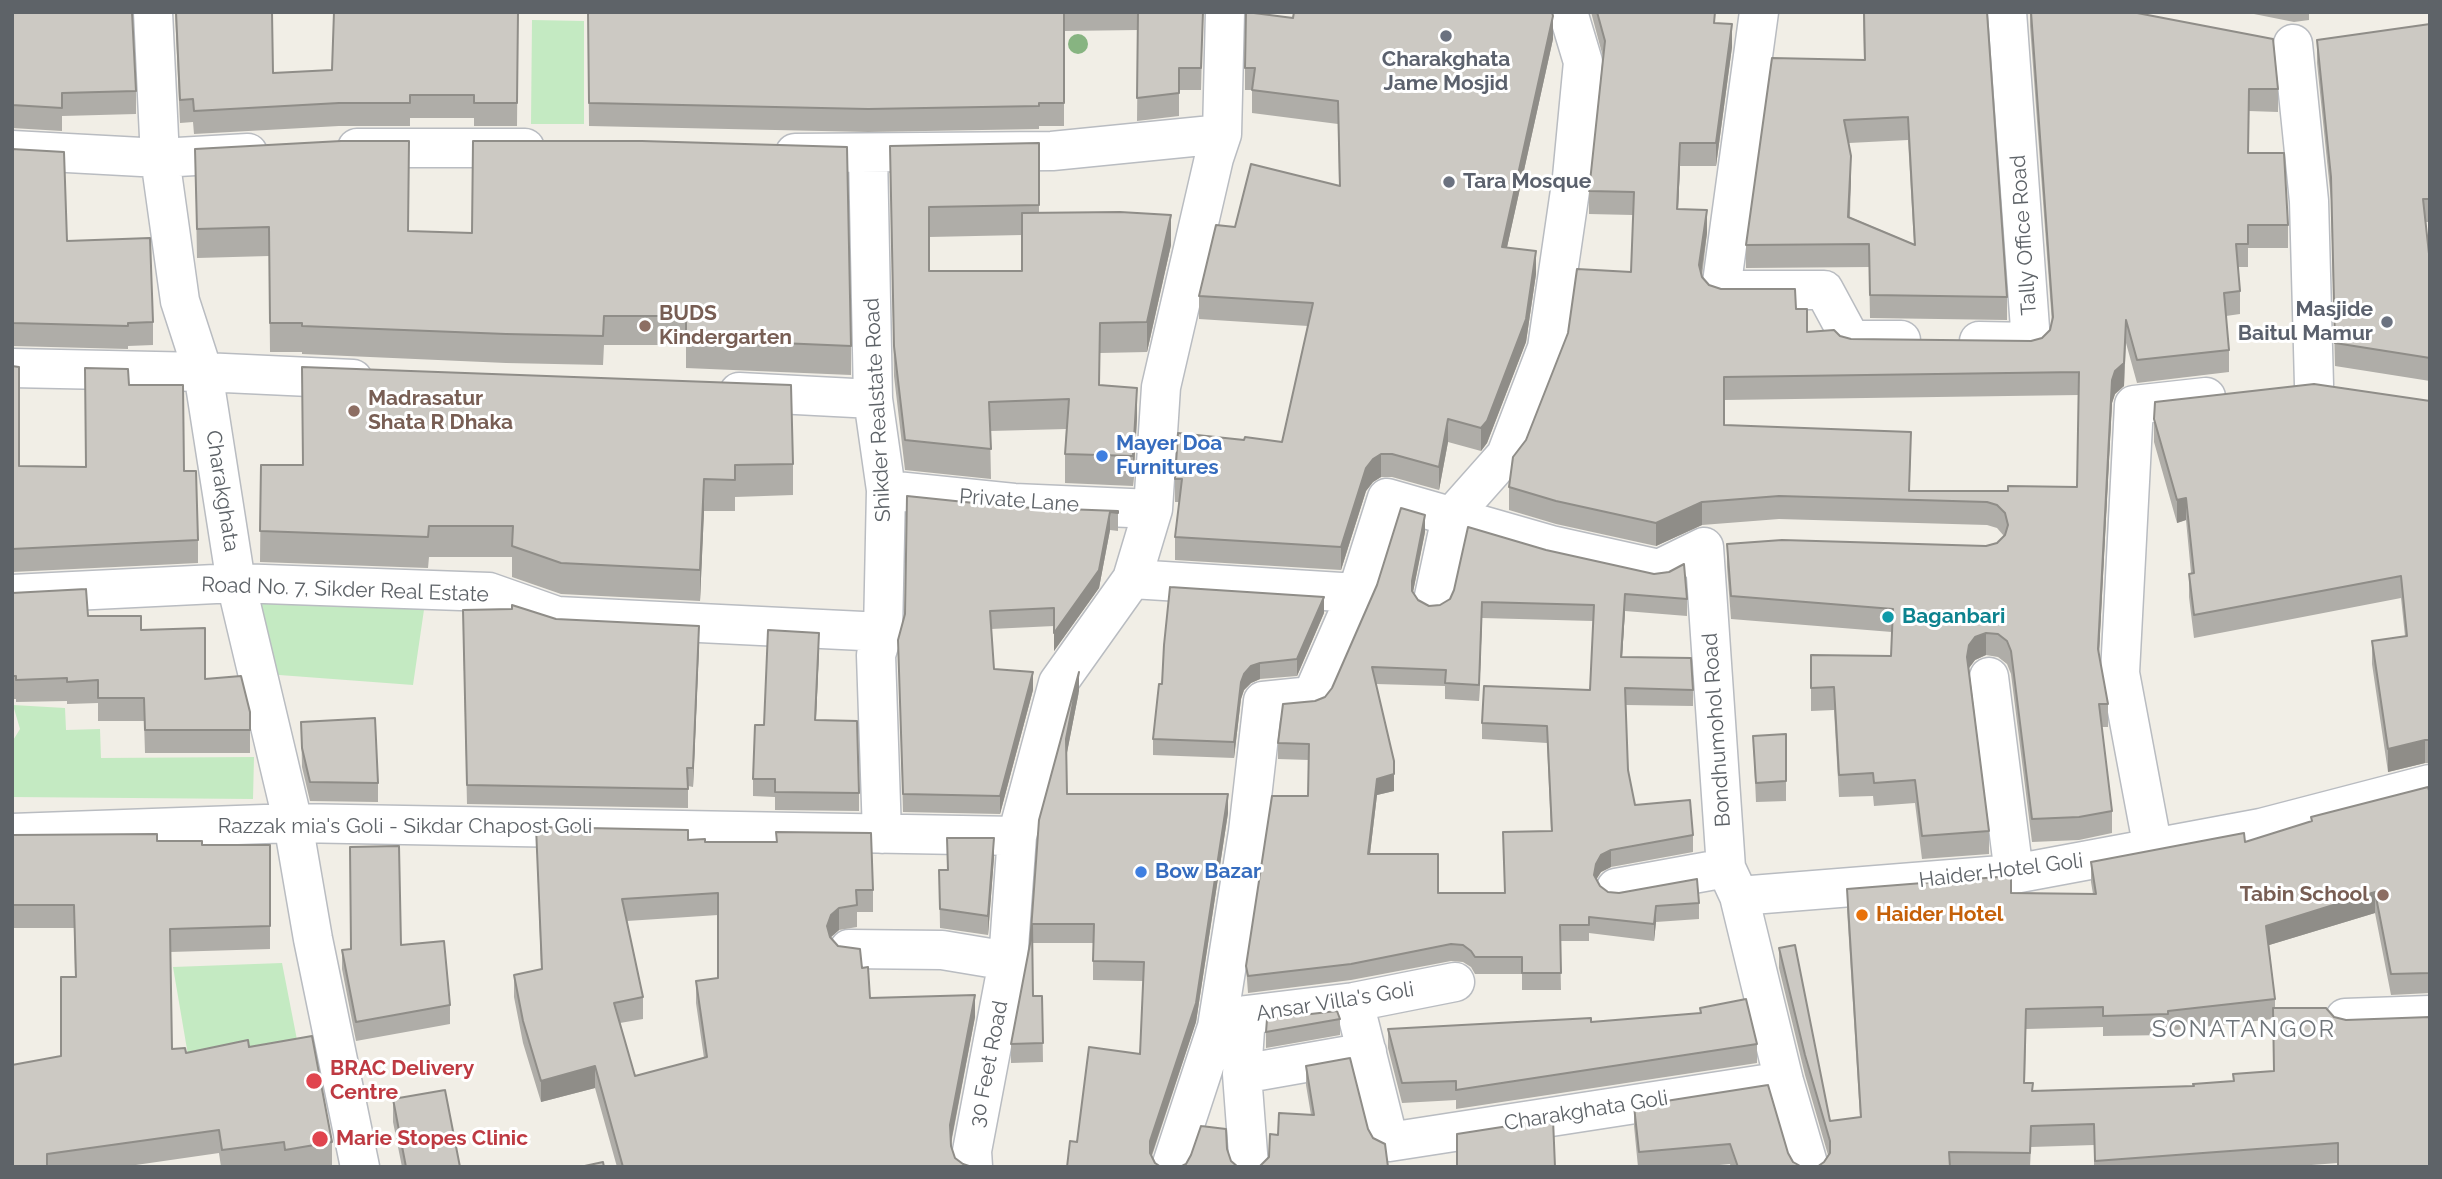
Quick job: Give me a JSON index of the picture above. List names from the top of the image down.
{
  "streets": {
    "street": [
      "Tally Office Road",
      "Shikder Realstate Road",
      "Charakghata",
      "Private Lane",
      "Road No. 7, Sikder Real Estate",
      "Bondhumohol Road",
      "Razzak mia's Goli - Sikdar Chapost Goli",
      "Haider Hotel Goli",
      "Ansar Villa's Goli",
      "30 Feet Road",
      "Charakghata Goli"
    ]
  },
  "crossings": [
    ["Shikder Realstate Road", "Private Lane"],
    ["Shikder Realstate Road", "Road No. 7, Sikder Real Estate"],
    ["Shikder Realstate Road", "Razzak mia's Goli - Sikdar Chapost Goli"],
    ["Charakghata", "Road No. 7, Sikder Real Estate"],
    ["Charakghata", "Razzak mia's Goli - Sikdar Chapost Goli"],
    ["Private Lane", "30 Feet Road"],
    ["Bondhumohol Road", "Haider Hotel Goli"],
    ["Bondhumohol Road", "Charakghata Goli"],
    ["Razzak mia's Goli - Sikdar Chapost Goli", "30 Feet Road"]
  ],
  "districts": ["SONATANGOR"],
  "places": [
    "Charakghata Jame Mosjid",
    "Tara Mosque",
    "Masjide Baitul Mamur",
    "BUDS Kindergarten",
    "Madrasatur Shata R Dhaka",
    "Mayer Doa Furnitures",
    "Baganbari",
    "Bow Bazar",
    "Tabin School",
    "Haider Hotel",
    "BRAC Delivery Centre",
    "Marie Stopes Clinic"
  ]
}
